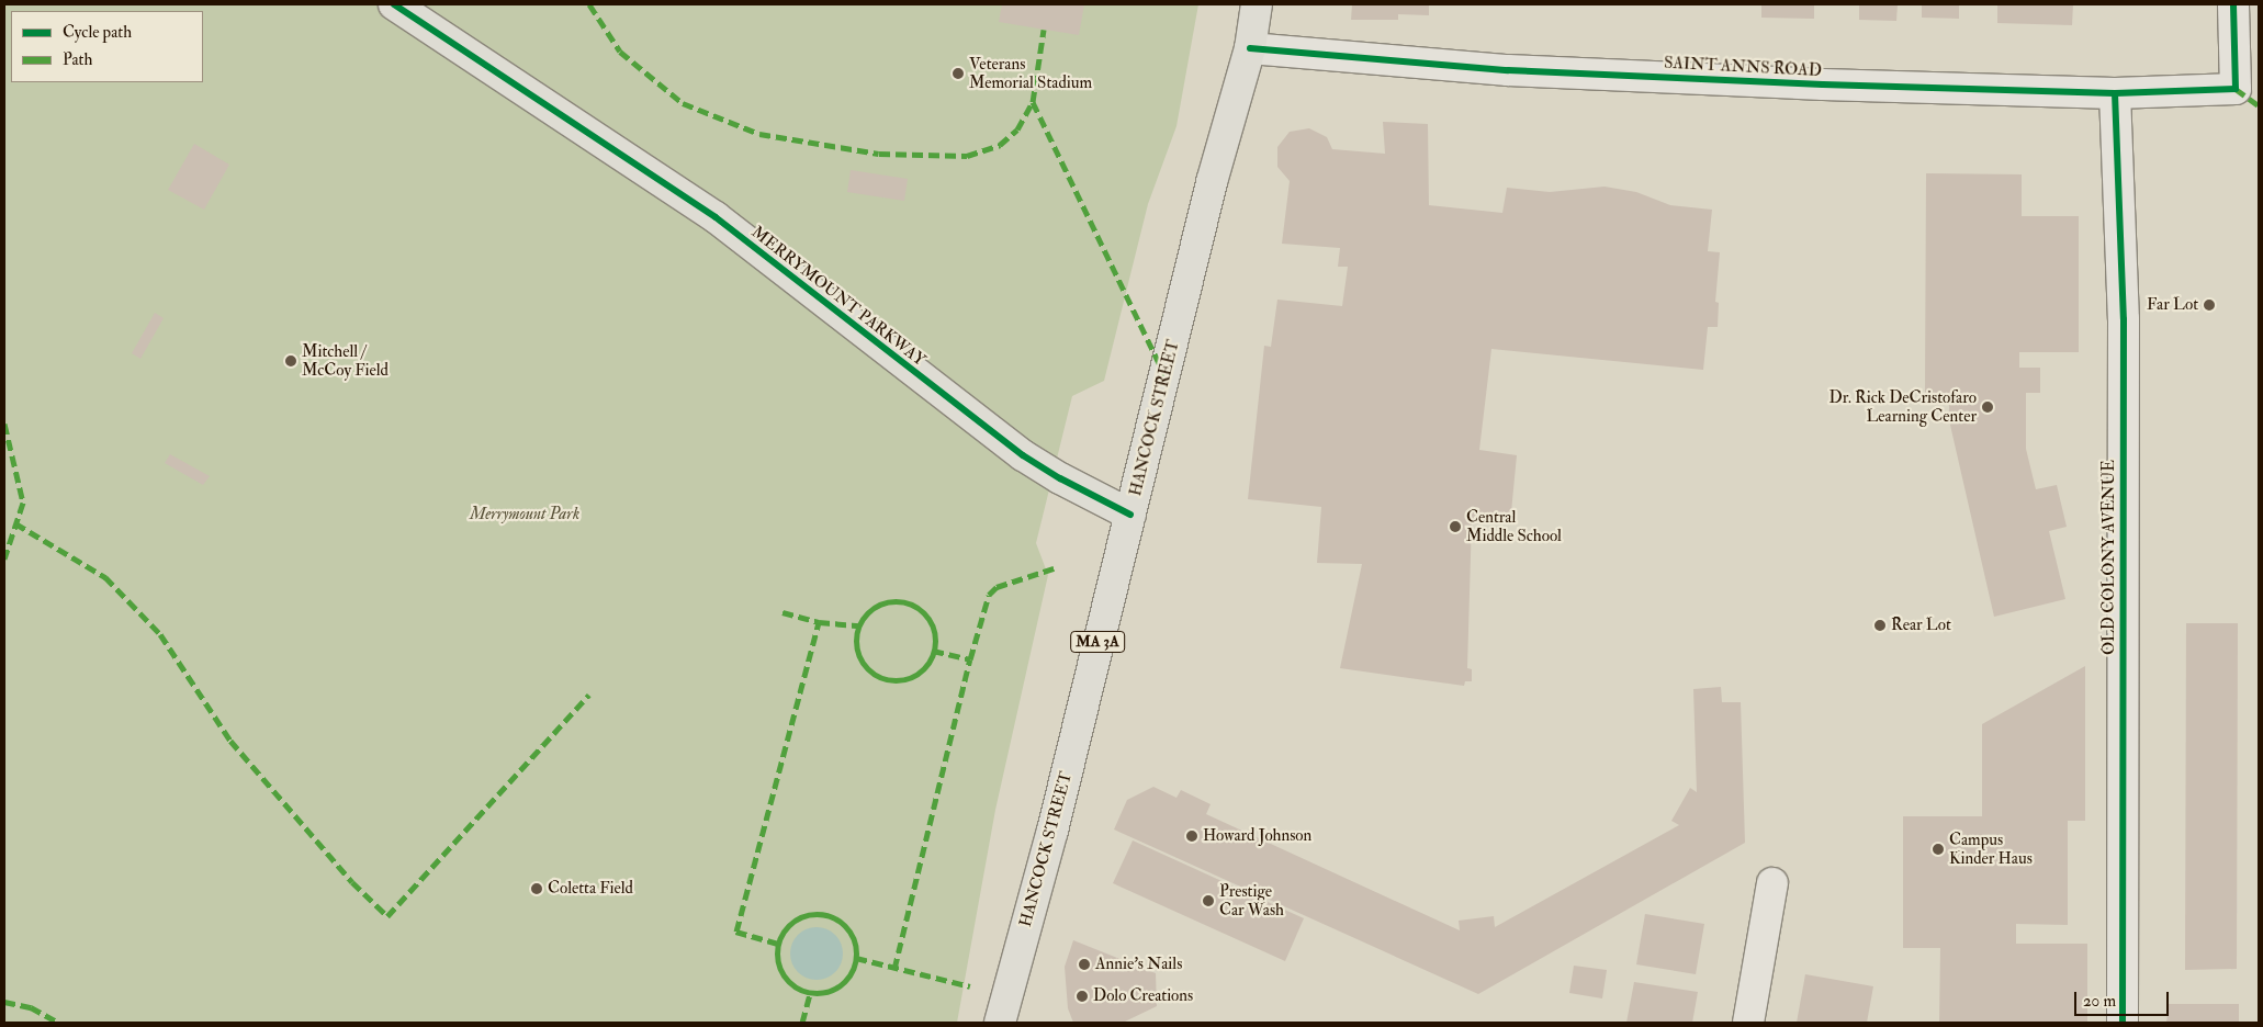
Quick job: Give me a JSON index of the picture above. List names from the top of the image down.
{
  "streets": {
    "main road": ["MERRYMOUNT PARKWAY", "HANCOCK STREET", "MA 3A"],
    "street": ["SAINT ANNS ROAD", "OLD COLONY AVENUE"]
  },
  "crossings": [
    ["SAINT ANNS ROAD", "HANCOCK STREET"],
    ["SAINT ANNS ROAD", "OLD COLONY AVENUE"],
    ["MERRYMOUNT PARKWAY", "HANCOCK STREET"]
  ],
  "parks": ["Merrymount Park"],
  "places": [
    "Veterans Memorial Stadium",
    "Far Lot",
    "Mitchell / McCoy Field",
    "Dr. Rick DeCristofaro Learning Center",
    "Central Middle School",
    "Rear Lot",
    "Howard Johnson",
    "Campus Kinder Haus",
    "Coletta Field",
    "Prestige Car Wash",
    "Annie's Nails",
    "Dolo Creations"
  ],
  "legend": ["Cycle path", "Path"],
  "scale_bar": "20 m"
}
